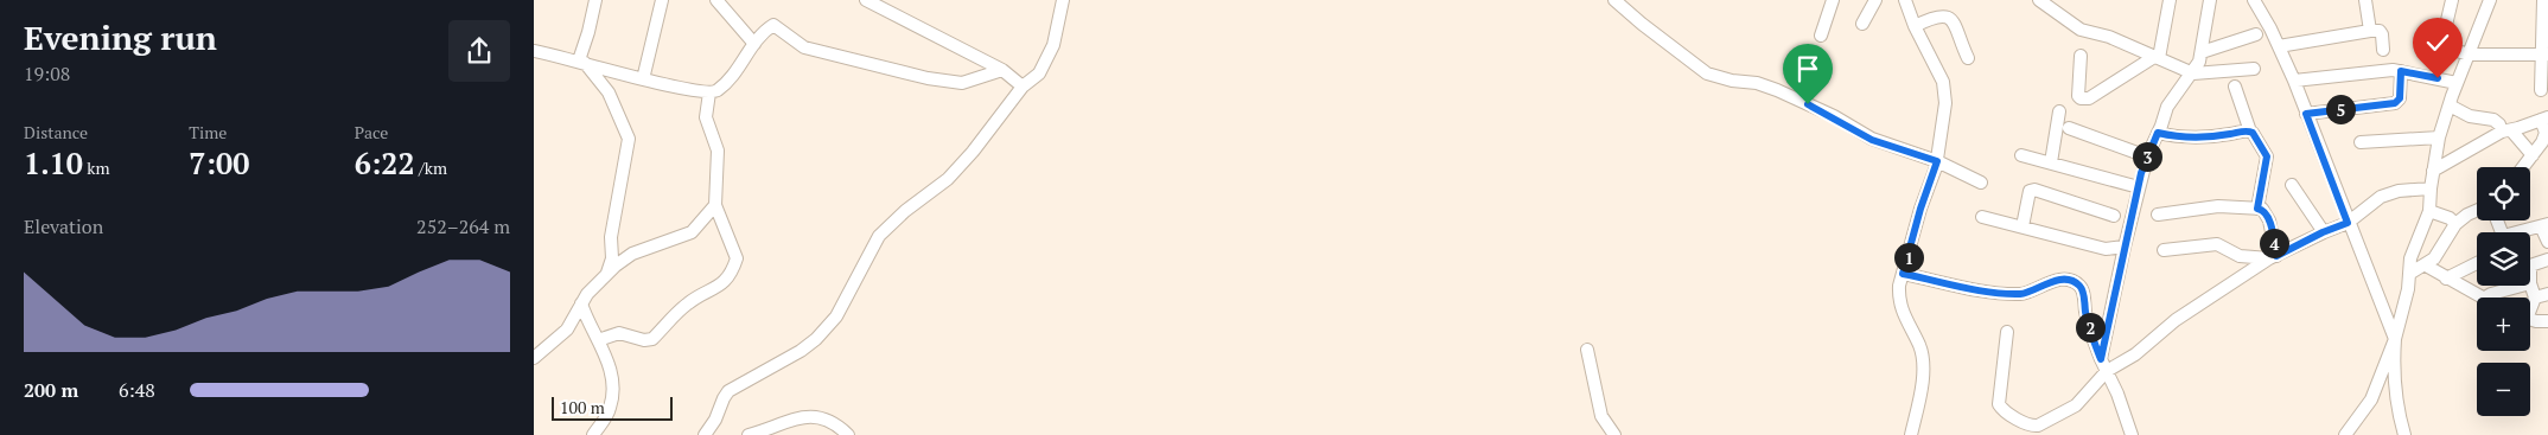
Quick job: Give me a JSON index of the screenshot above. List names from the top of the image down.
{
  "scale_bar": "100 m",
  "page": {
    "heading": ["Evening run", "19:08"],
    "pins": [
      "5",
      "3",
      "4",
      "1",
      "2"
    ],
    "stats": [
      ["Distance", "1.10 km"],
      ["Time", "7:00"],
      ["Pace", "6:22 /km"]
    ],
    "map_buttons": ["+", "−"],
    "chart": ["Elevation", "252–264 m"],
    "list": [
      {
        "name": "200 m",
        "note": "6:48"
      }
    ],
    "scale": "100 m"
  }
}
